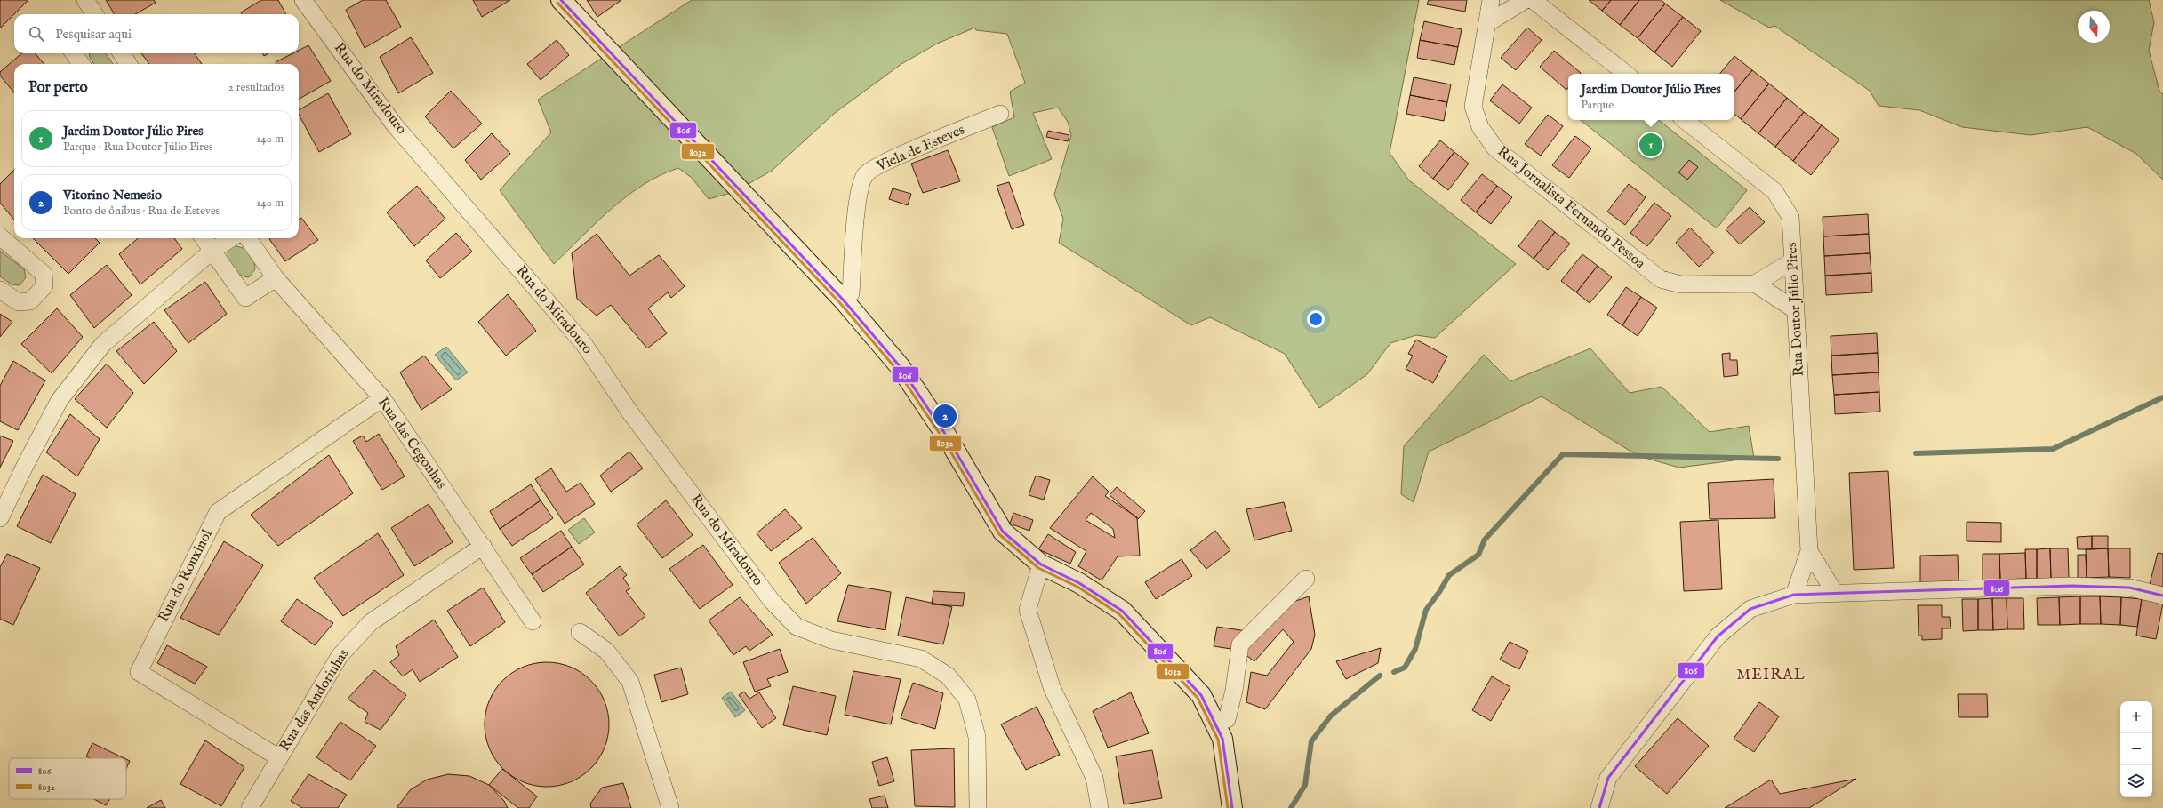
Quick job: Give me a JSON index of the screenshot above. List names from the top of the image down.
{
  "streets": {
    "street": [
      "Rua do Miradouro",
      "Viela de Esteves",
      "Rua Jornalista Fernando Pessoa",
      "Rua Doutor Júlio Pires",
      "Rua das Cegonhas",
      "Rua do Rouxinol",
      "Rua das Andorinhas"
    ]
  },
  "crossings": [
    ["Rua das Cegonhas", "Rua do Rouxinol"],
    ["Rua das Cegonhas", "Rua das Andorinhas"],
    ["Rua do Rouxinol", "Rua das Andorinhas"]
  ],
  "districts": ["MEIRAL"],
  "lines": ["transit line 806", "transit line 8032"],
  "legend": ["806", "8032"],
  "north": "bottom",
  "page": {
    "search": "Pesquisar aqui",
    "heading": ["Por perto", "2 resultados"],
    "popup": ["Jardim Doutor Júlio Pires", "Parque"],
    "list": [
      {
        "mark": "1",
        "name": "Jardim Doutor Júlio Pires",
        "note": "Parque · Rua Doutor Júlio Pires",
        "value": "140 m"
      },
      {
        "mark": "2",
        "name": "Vitorino Nemesio",
        "note": "Ponto de ônibus · Rua de Esteves",
        "value": "140 m"
      }
    ],
    "pins": ["1", "2"],
    "map_buttons": ["+", "−"]
  }
}
